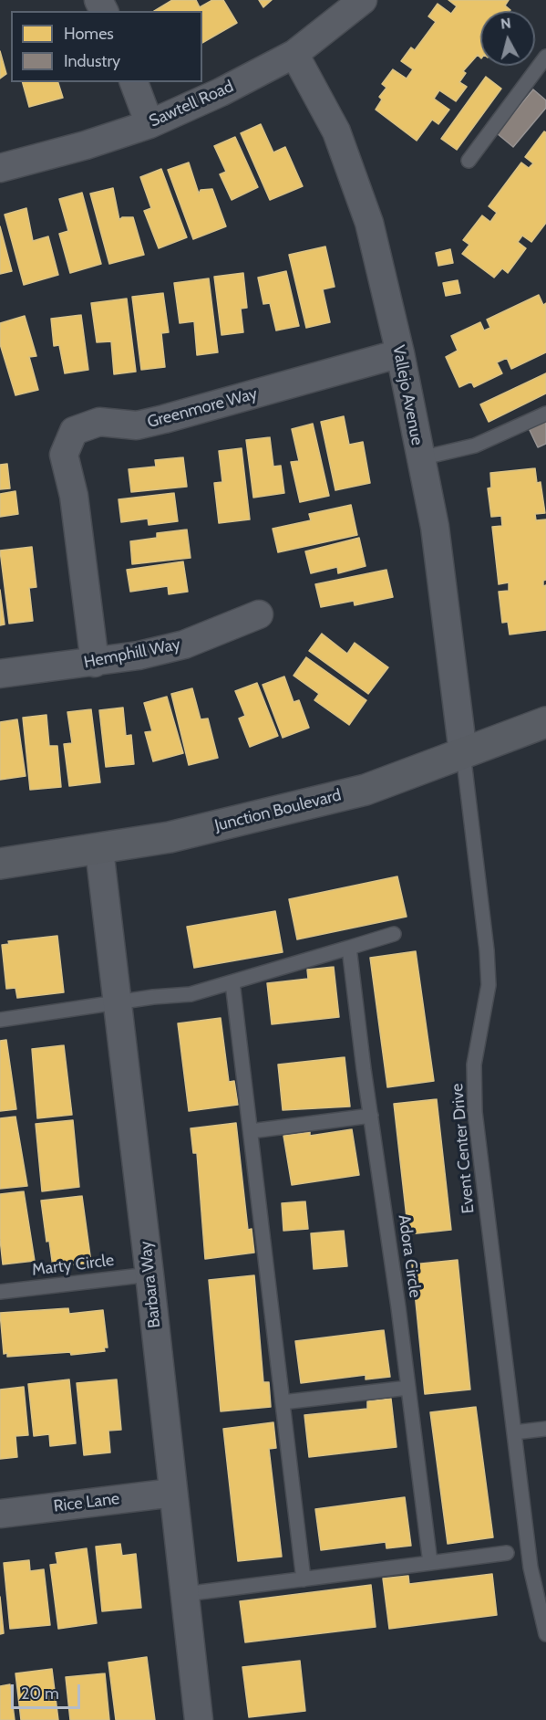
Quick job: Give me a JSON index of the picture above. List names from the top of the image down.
{
  "streets": {
    "main road": ["Junction Boulevard"],
    "street": [
      "Sawtell Road",
      "Vallejo Avenue",
      "Greenmore Way",
      "Hemphill Way",
      "Barbara Way",
      "Rice Lane"
    ],
    "lane": ["Event Center Drive", "Adora Circle", "Marty Circle"]
  },
  "crossings": [
    ["Sawtell Road", "Vallejo Avenue"],
    ["Vallejo Avenue", "Greenmore Way"],
    ["Vallejo Avenue", "Junction Boulevard"],
    ["Vallejo Avenue", "Event Center Drive"],
    ["Greenmore Way", "Hemphill Way"],
    ["Junction Boulevard", "Event Center Drive"],
    ["Junction Boulevard", "Barbara Way"],
    ["Marty Circle", "Barbara Way"],
    ["Barbara Way", "Rice Lane"]
  ],
  "legend": ["Homes", "Industry"],
  "scale_bar": "20 m",
  "north": "top"
}
